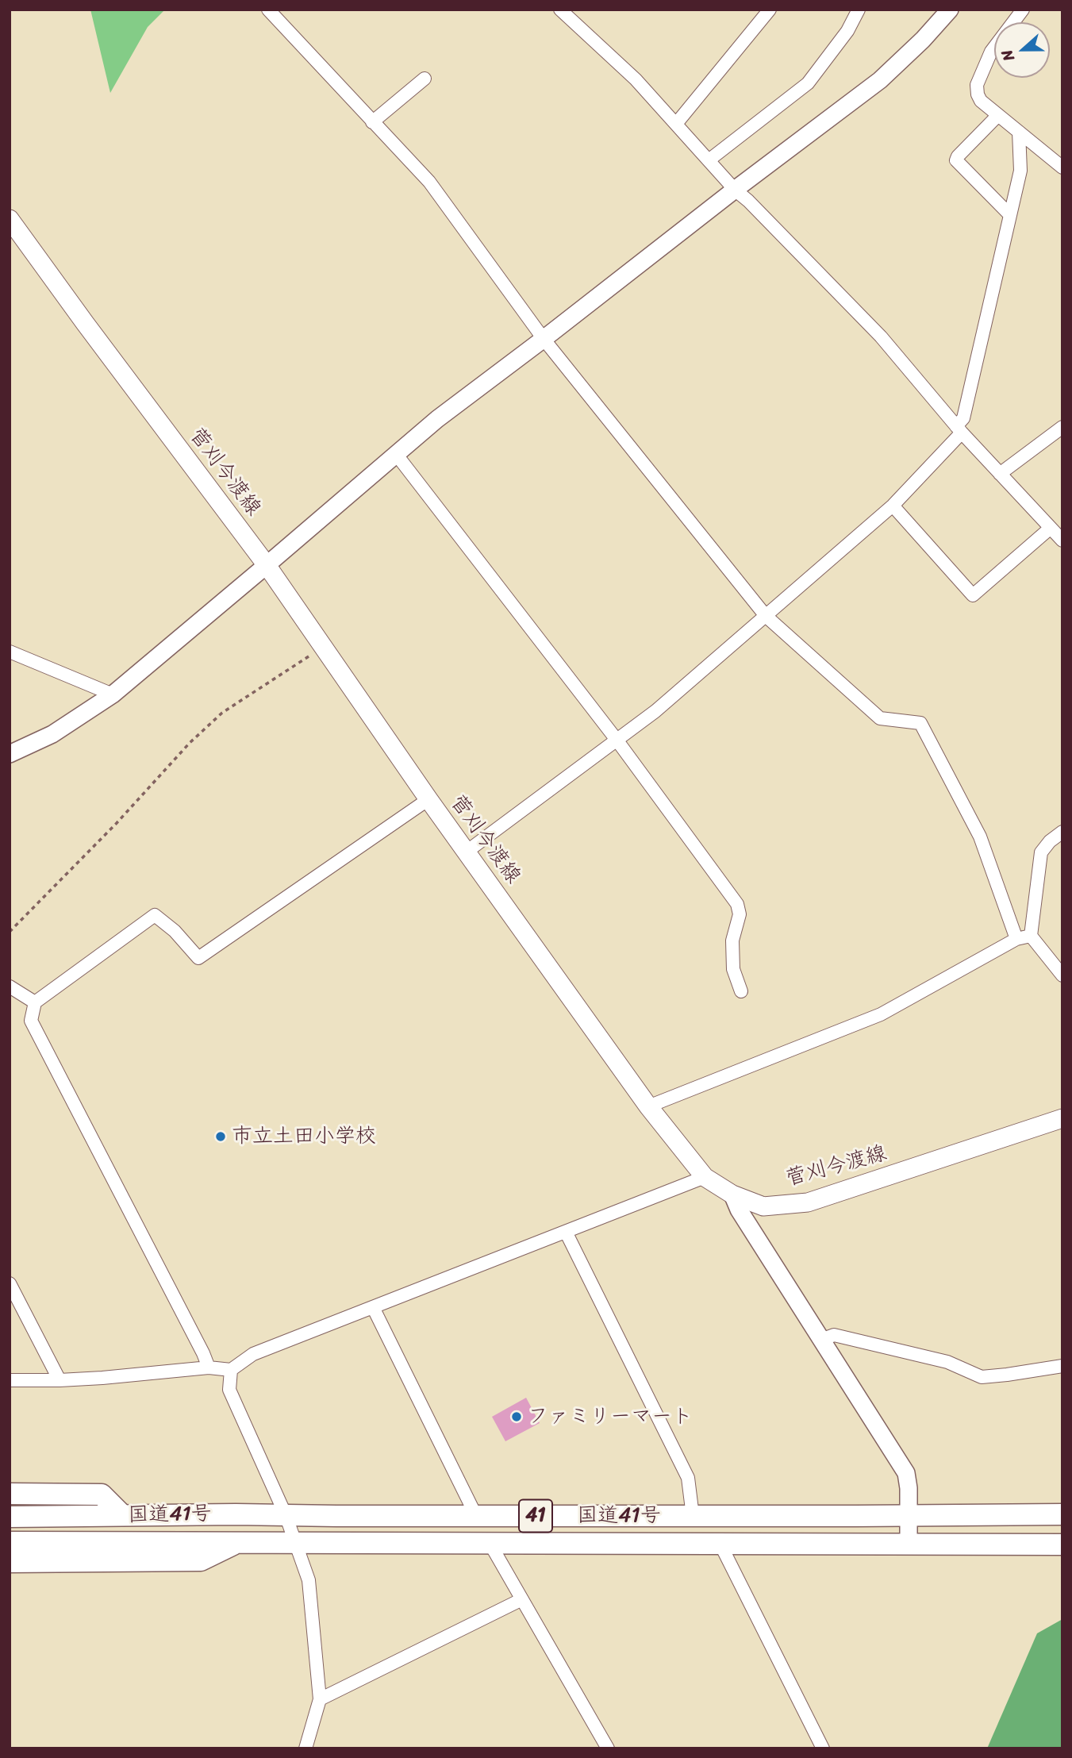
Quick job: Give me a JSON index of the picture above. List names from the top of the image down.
{
  "streets": {
    "highway": ["国道41号", "41"],
    "main road": ["菅刈今渡線"]
  },
  "places": ["市立土田小学校", "ファミリーマート"],
  "north": "left"
}
